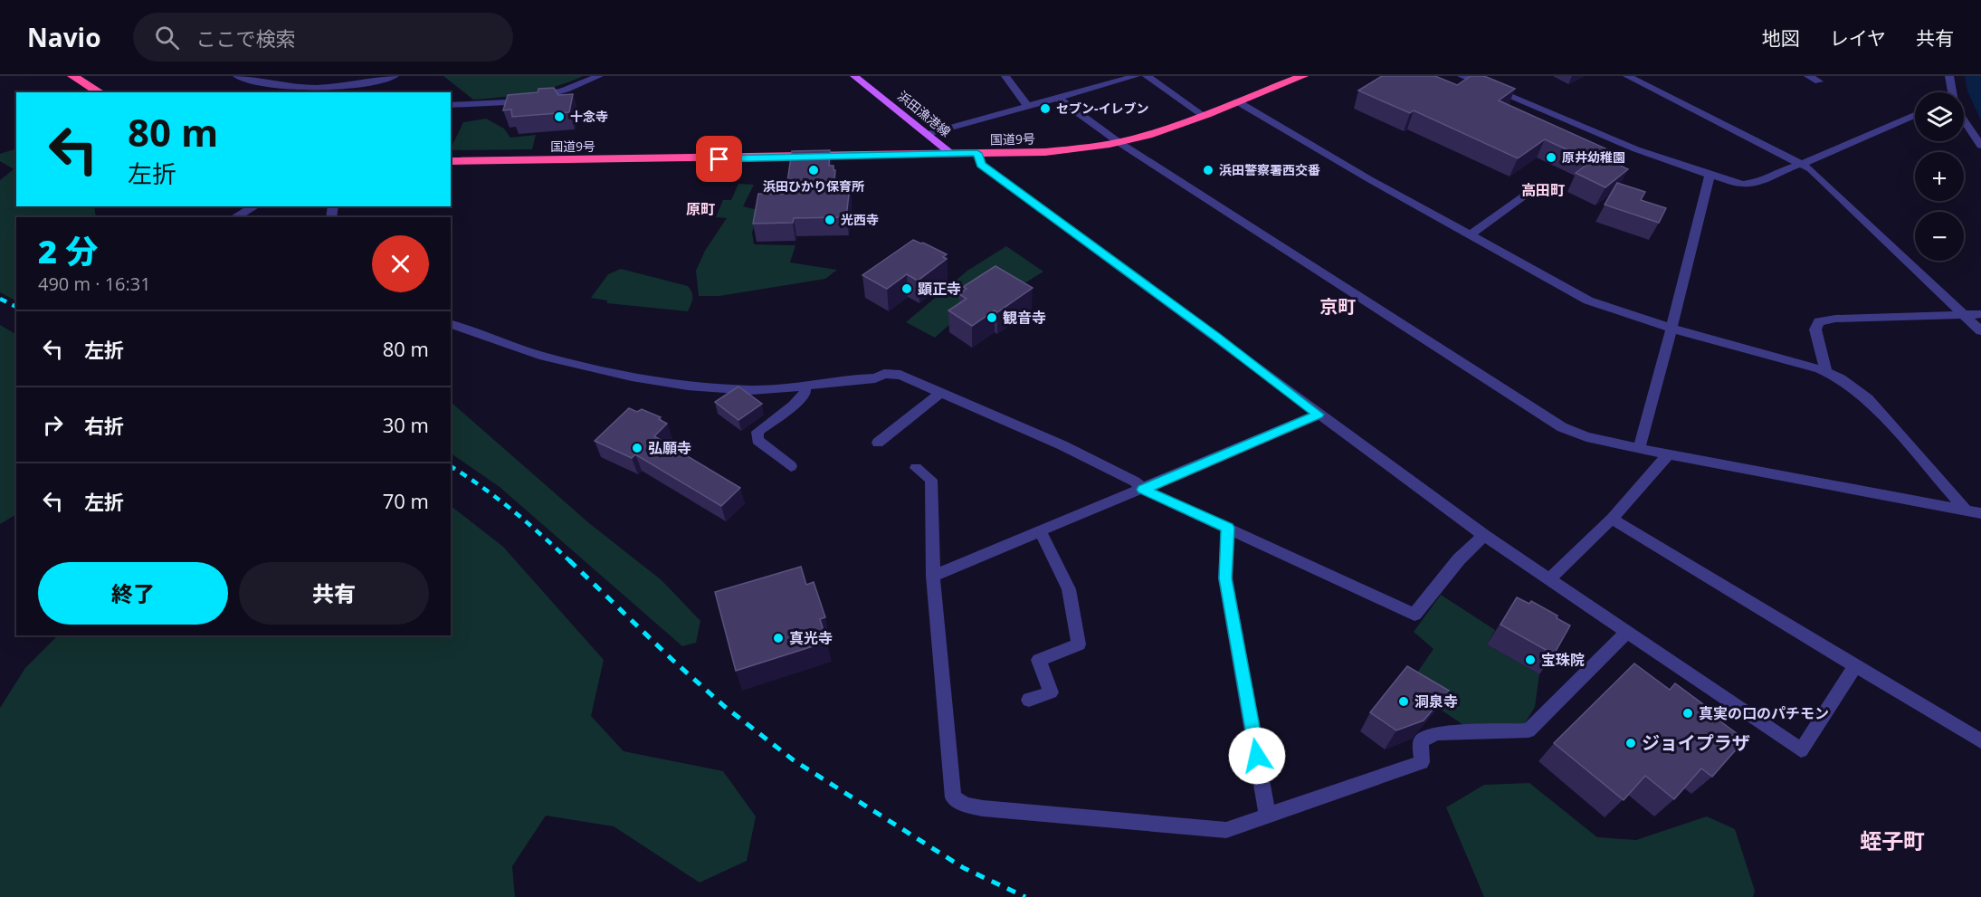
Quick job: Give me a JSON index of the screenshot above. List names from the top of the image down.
{
  "streets": {
    "highway": ["国道9号"],
    "main road": ["浜田漁港線"]
  },
  "crossings": [
    ["浜田漁港線", "国道9号"]
  ],
  "districts": [
    "高田町",
    "原町",
    "京町",
    "蛭子町"
  ],
  "places": [
    "セブン-イレブン",
    "十念寺",
    "原井幼稚園",
    "浜田ひかり保育所",
    "浜田警察署西交番",
    "光西寺",
    "顕正寺",
    "観音寺",
    "弘願寺",
    "真光寺",
    "宝珠院",
    "洞泉寺",
    "真実の口のパチモン",
    "ジョイプラザ"
  ],
  "page": {
    "header": "Navio",
    "search": "ここで検索",
    "nav": ["地図", "レイヤ", "共有"],
    "map_buttons": ["+", "−"],
    "turn": ["80 m", "左折"],
    "heading": ["2 分", "490 m · 16:31"],
    "list": [
      {
        "name": "左折",
        "value": "80 m"
      },
      {
        "name": "右折",
        "value": "30 m"
      },
      {
        "name": "左折",
        "value": "70 m"
      }
    ],
    "buttons": ["終了", "共有"]
  }
}
